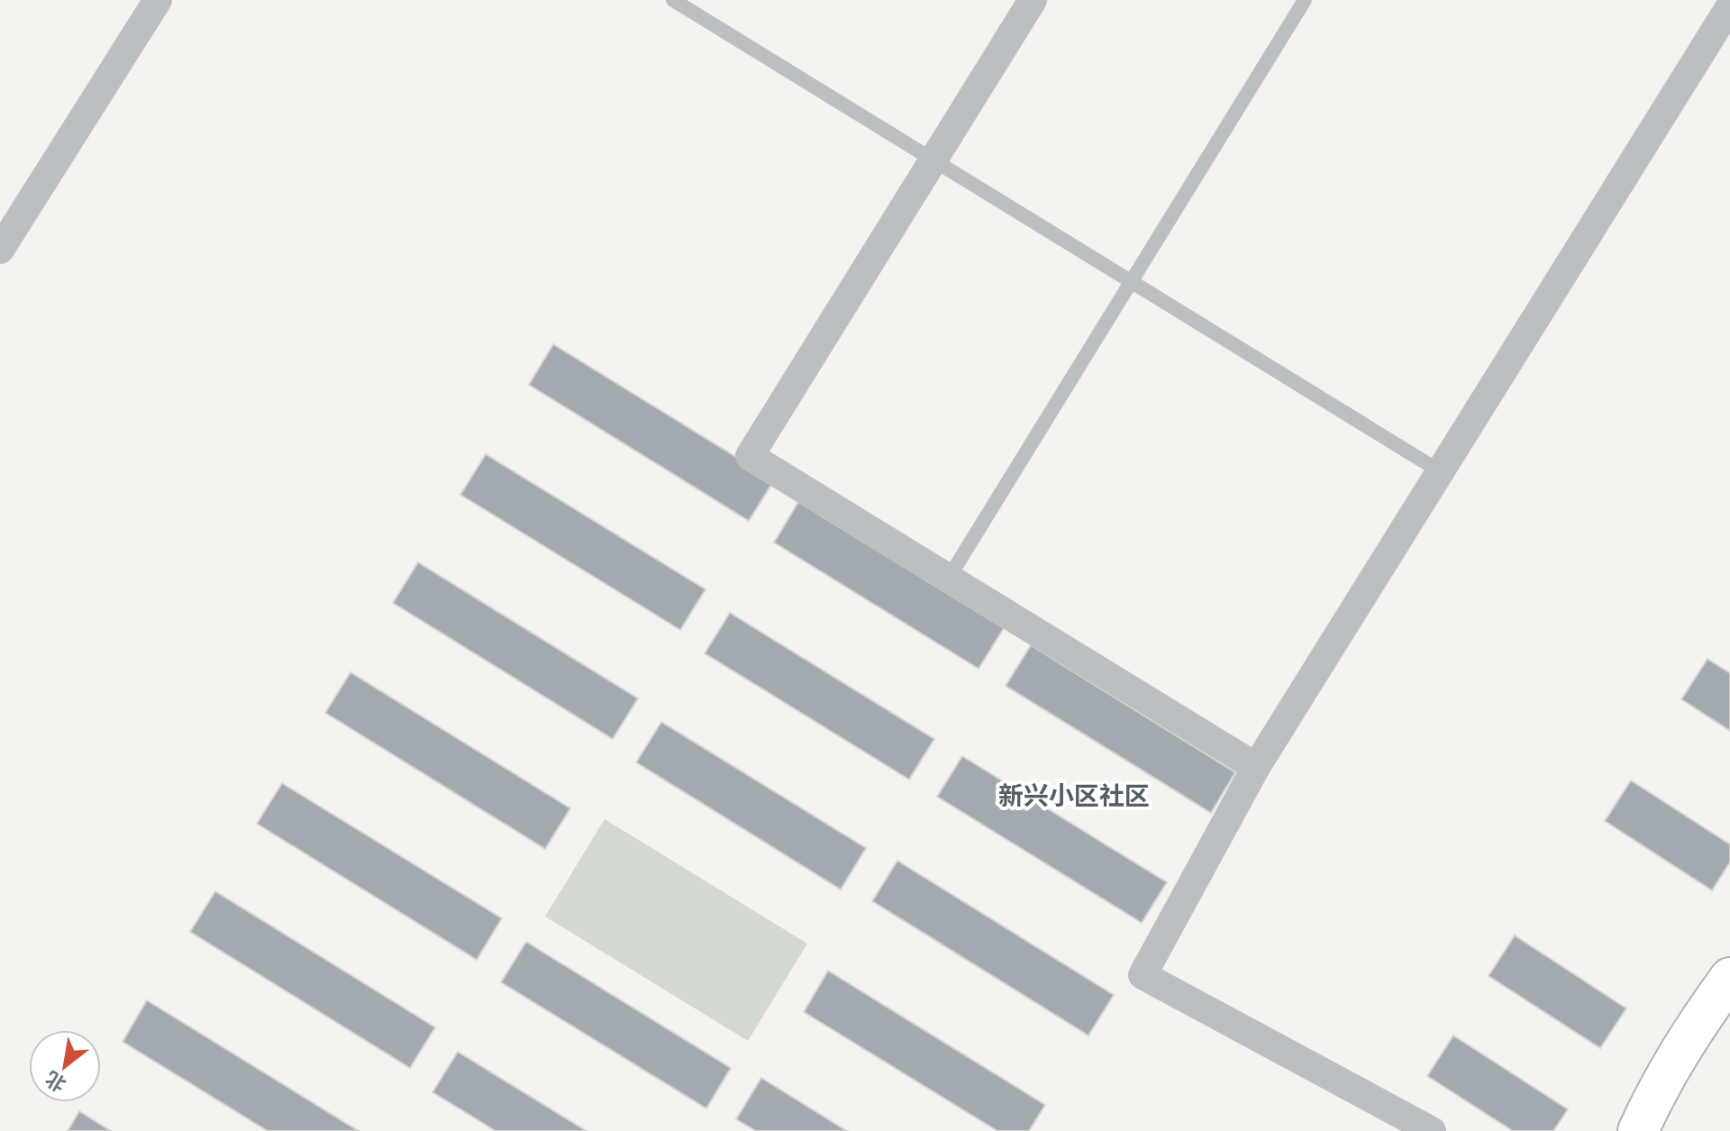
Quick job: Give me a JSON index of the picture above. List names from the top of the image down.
{
  "districts": ["新兴小区社区"],
  "north": "bottom left"
}
